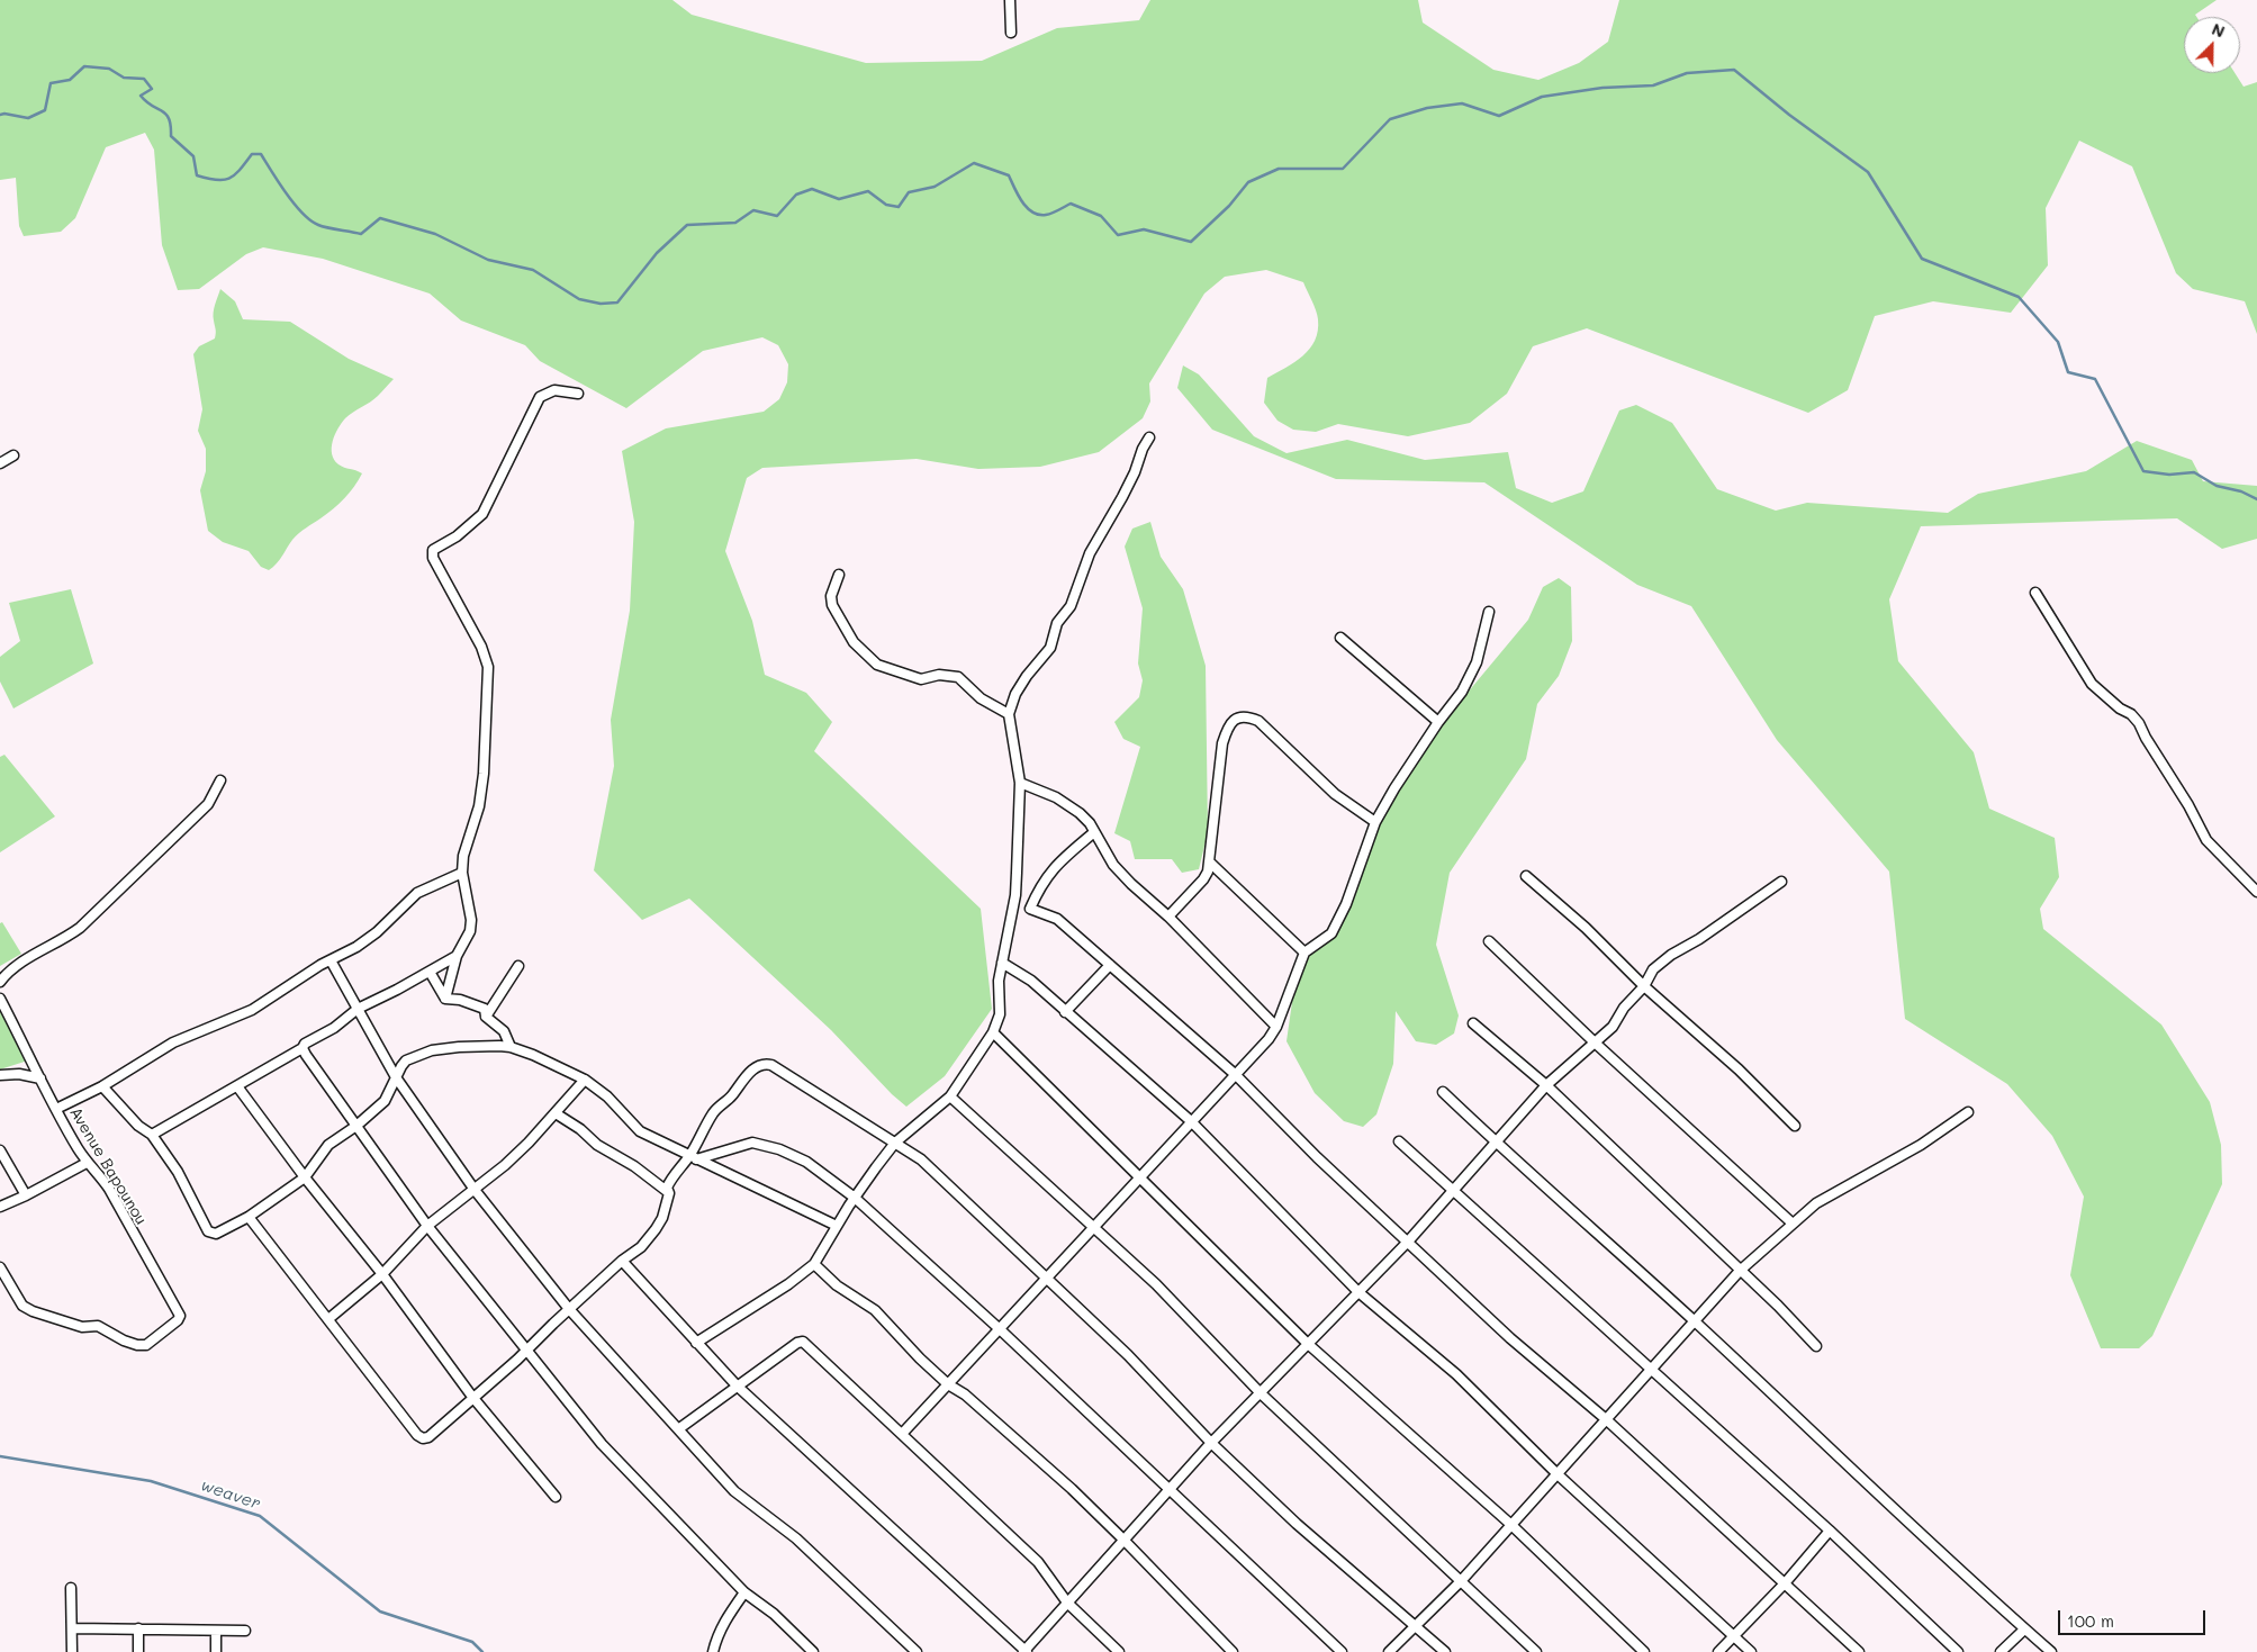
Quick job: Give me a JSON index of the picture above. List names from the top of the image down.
{
  "streets": {
    "street": ["Avenue Bapounou"]
  },
  "water": ["weaver"],
  "scale_bar": "100 m",
  "north": "top right"
}
